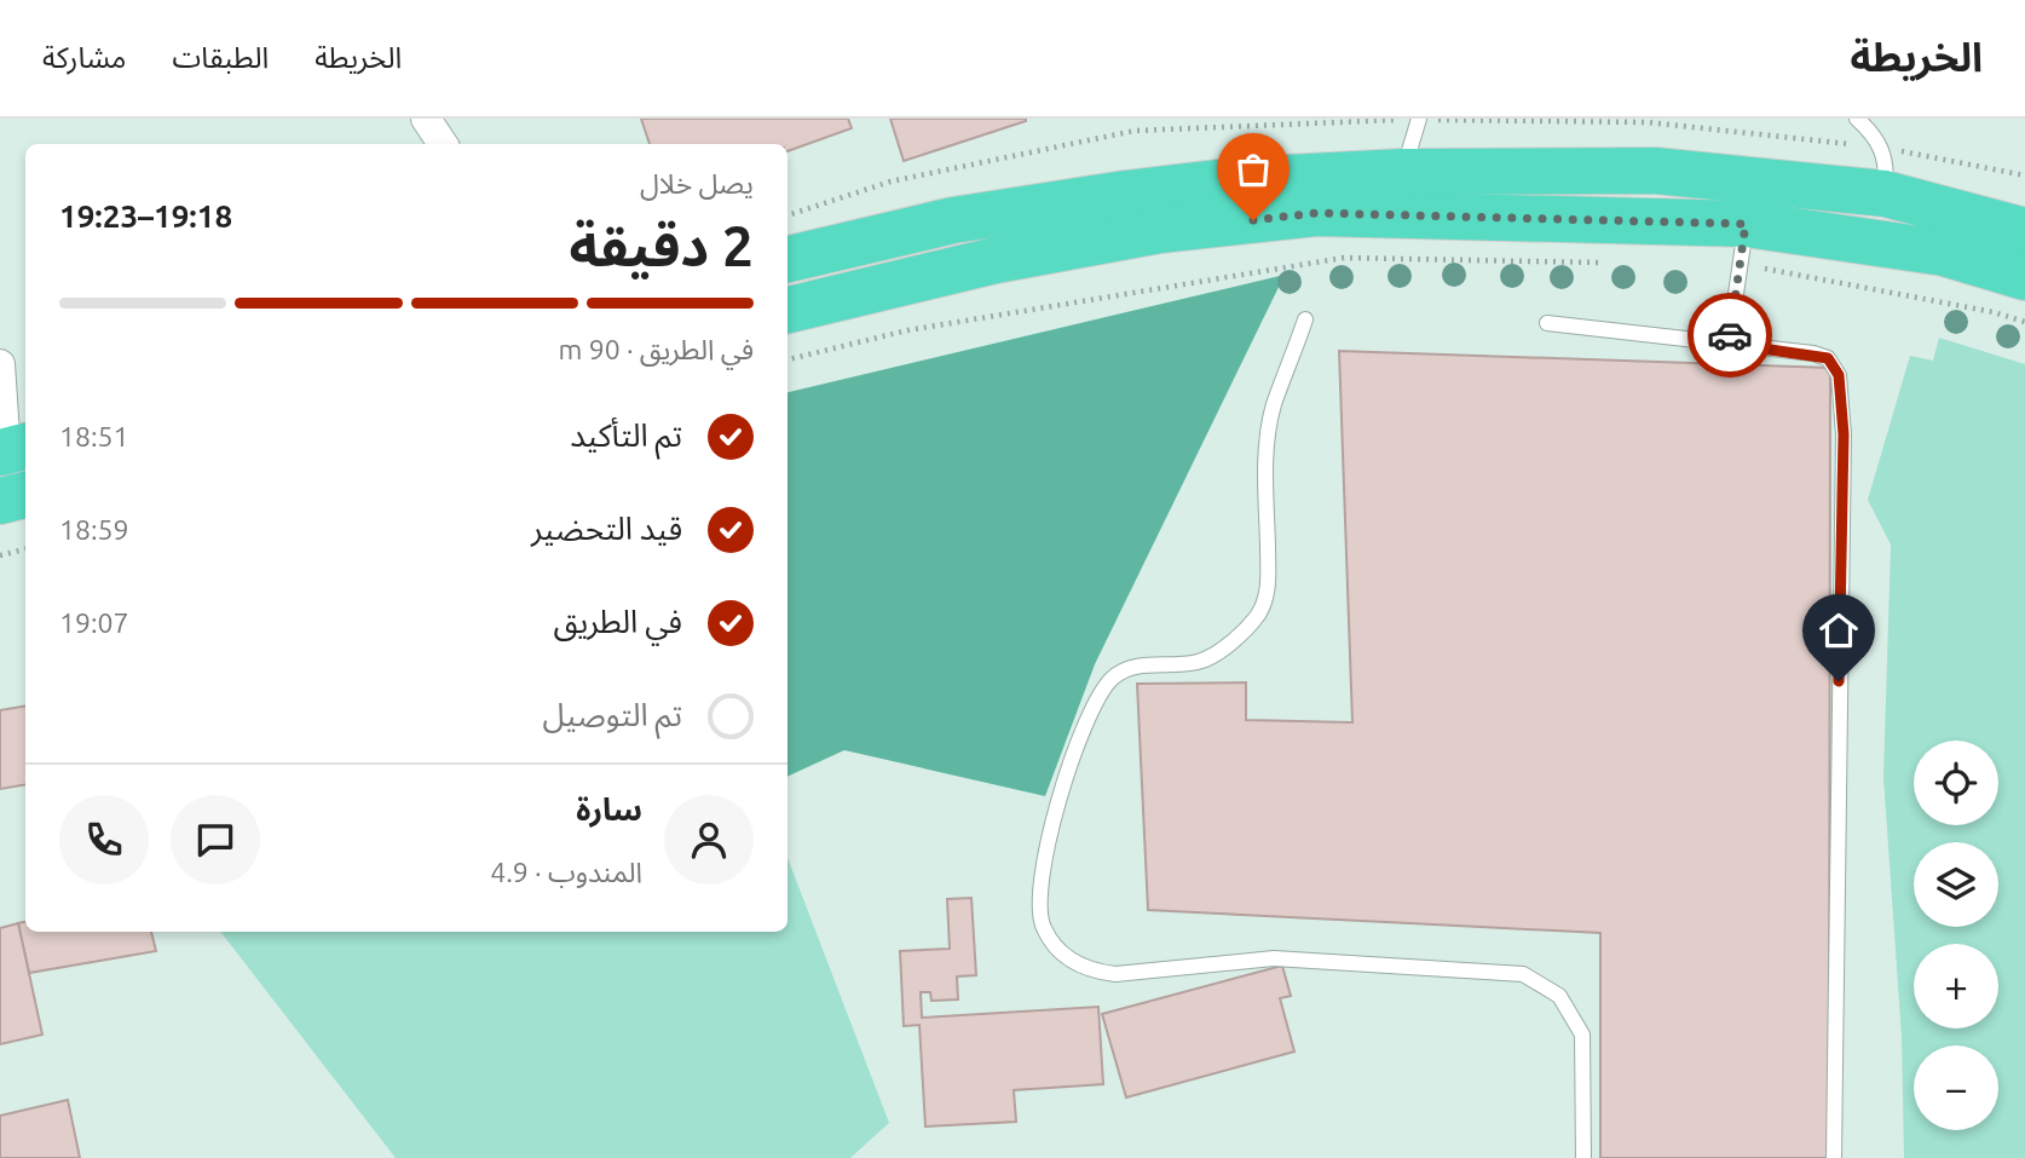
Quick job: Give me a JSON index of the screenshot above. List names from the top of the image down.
{
  "page": {
    "header": "الخريطة",
    "nav": ["الخريطة", "الطبقات", "مشاركة"],
    "heading": ["2 دقيقة", "يصل خلال", "19:18–19:23"],
    "panel": ["سارة", "المندوب · 4.9"],
    "bar": "في الطريق · 90 m",
    "list": [
      ["تم التأكيد", "18:51"],
      ["قيد التحضير", "18:59"],
      ["في الطريق", "19:07"],
      "تم التوصيل"
    ],
    "map_buttons": ["+", "−"]
  }
}
